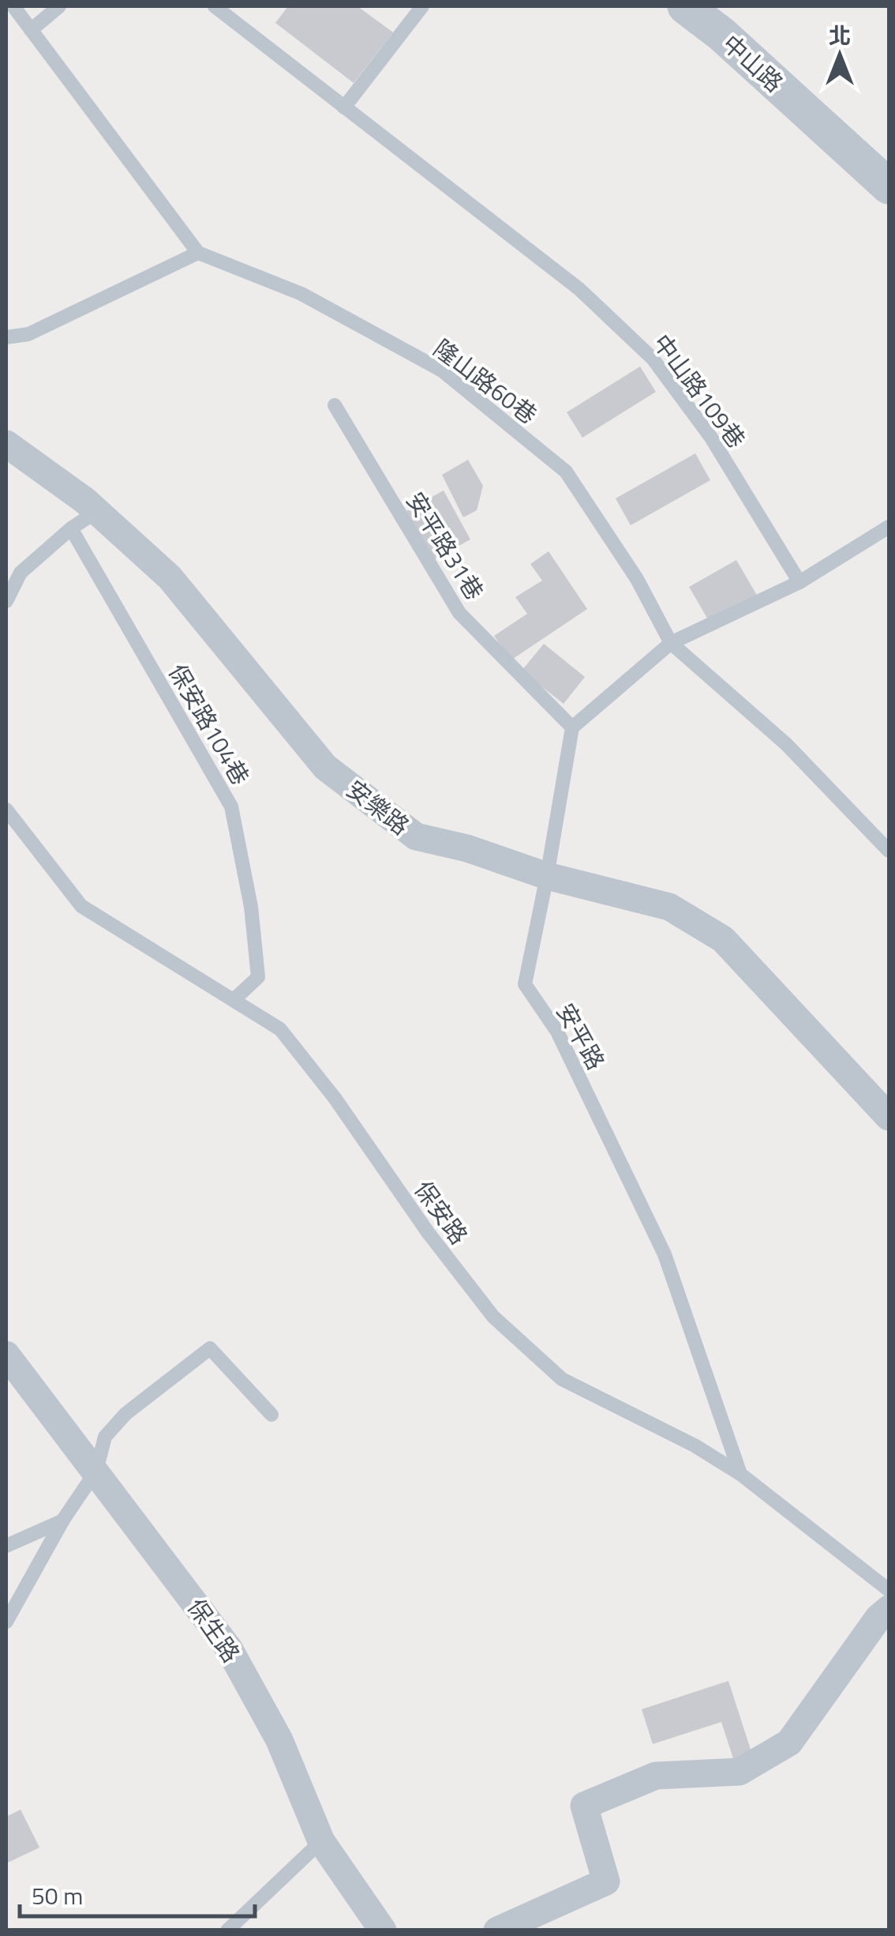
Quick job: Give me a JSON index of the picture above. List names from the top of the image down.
{
  "streets": {
    "street": ["中山路", "安樂路", "保生路"],
    "lane": [
      "隆山路60巷",
      "中山路109巷",
      "安平路31巷",
      "保安路104巷",
      "安平路",
      "保安路"
    ]
  },
  "crossings": [
    ["安平路31巷", "安平路"],
    ["保安路104巷", "保安路"],
    ["安樂路", "安平路"],
    ["安平路", "保安路"]
  ],
  "scale_bar": "50 m",
  "north": "top"
}
